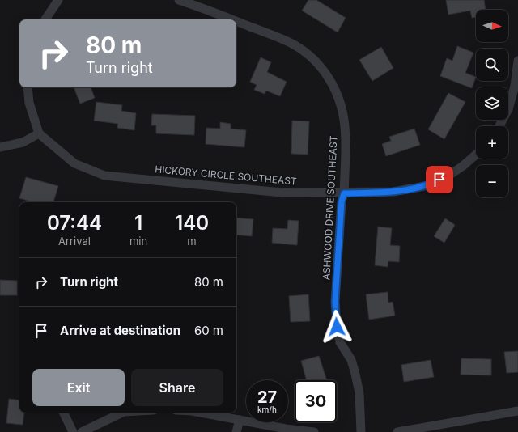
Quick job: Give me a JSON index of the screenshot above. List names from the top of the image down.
{
  "streets": {
    "street": ["HICKORY CIRCLE SOUTHEAST", "ASHWOOD DRIVE SOUTHEAST"]
  },
  "crossings": [
    ["HICKORY CIRCLE SOUTHEAST", "ASHWOOD DRIVE SOUTHEAST"]
  ],
  "north": "right",
  "page": {
    "map_buttons": ["+", "−"],
    "turn": ["80 m", "Turn right"],
    "eta": [
      "07:44",
      "Arrival",
      "1",
      "min",
      "140",
      "m"
    ],
    "list": [
      {
        "name": "Turn right",
        "value": "80 m"
      },
      {
        "name": "Arrive at destination",
        "value": "60 m"
      }
    ],
    "buttons": ["Exit", "Share"],
    "speed": "27 km/h",
    "limit": "30"
  }
}
